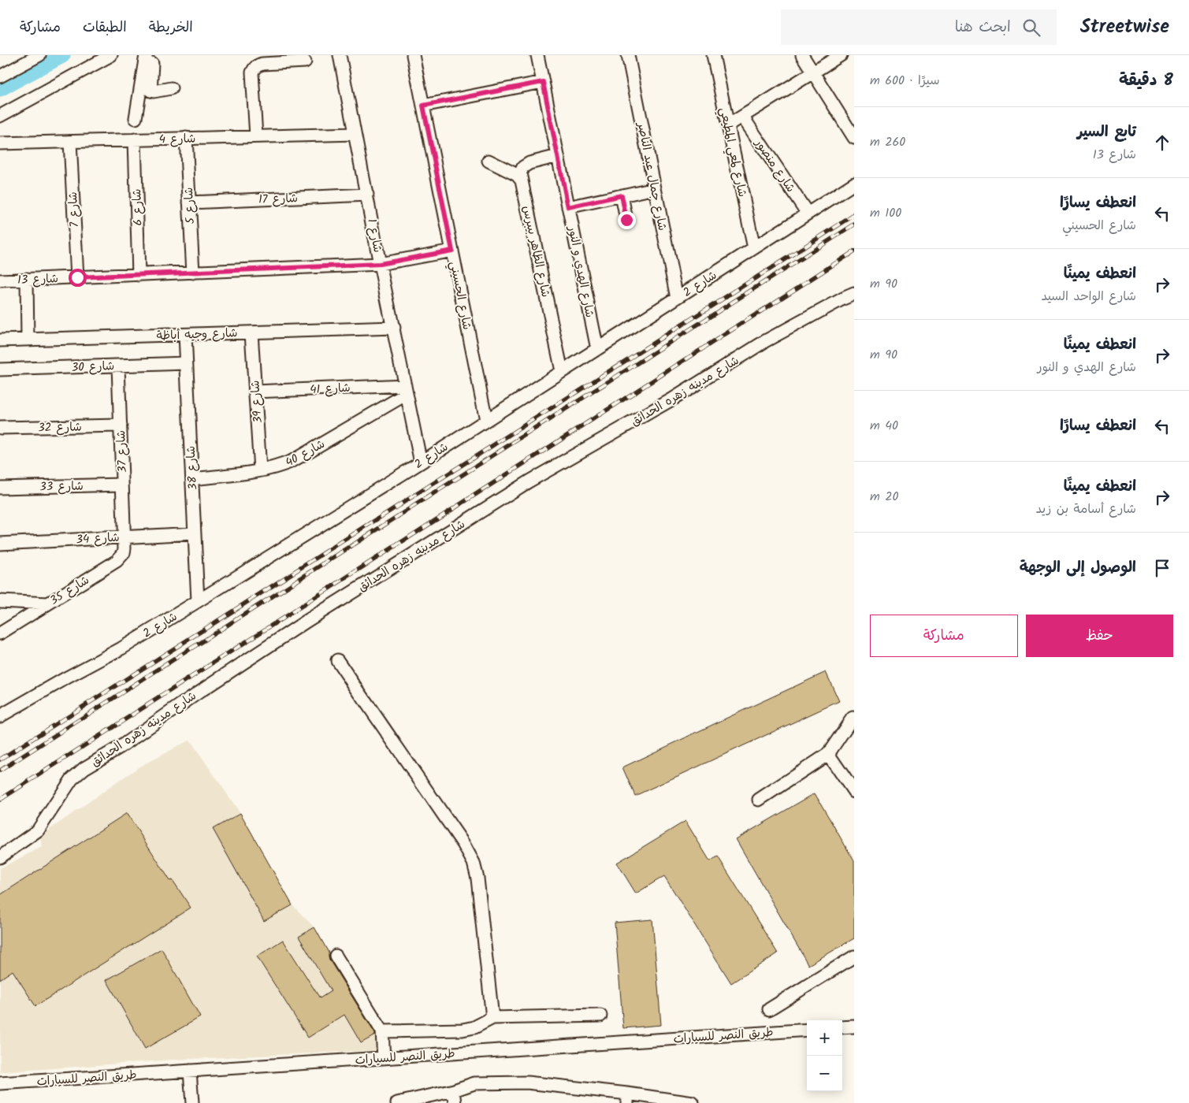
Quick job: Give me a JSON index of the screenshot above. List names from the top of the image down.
{
  "streets": {
    "street": [
      "شارع 4",
      "شارع لمعي المطيعي",
      "شارع منصور",
      "شارع جمال عبد الناصر",
      "شارع 17",
      "شارع 5",
      "شارع 6",
      "شارع 7",
      "شارع 1",
      "شارع الظاهر بيبرس",
      "شارع الهدي و النور",
      "شارع 13",
      "شارع 2",
      "شارع الحسيني",
      "شارع وجيه أباظة",
      "شارع 30",
      "شارع 41",
      "شارع مدينه زهره الحدائق",
      "شارع 39",
      "شارع 32",
      "شارع 37",
      "شارع 40",
      "شارع 38",
      "شارع 33",
      "شارع 34",
      "شارع 35",
      "طريق النصر للسيارات"
    ]
  },
  "crossings": [
    ["شارع 4", "شارع 5"],
    ["شارع 4", "شارع 6"],
    ["شارع 4", "شارع 7"],
    ["شارع 4", "شارع 1"],
    ["شارع لمعي المطيعي", "شارع 2"],
    ["شارع منصور", "شارع 2"],
    ["شارع جمال عبد الناصر", "شارع 2"],
    ["شارع 17", "شارع 5"],
    ["شارع 17", "شارع 1"],
    ["شارع 5", "شارع 13"],
    ["شارع 6", "شارع 13"],
    ["شارع 7", "شارع 13"],
    ["شارع 1", "شارع 13"],
    ["شارع 1", "شارع 2"],
    ["شارع 1", "شارع وجيه أباظة"],
    ["شارع 1", "شارع 41"],
    ["شارع 1", "شارع 40"],
    ["شارع الظاهر بيبرس", "شارع 2"],
    ["شارع الهدي و النور", "شارع 2"],
    ["شارع 13", "شارع الحسيني"],
    ["شارع 2", "شارع الحسيني"],
    ["شارع 2", "شارع 38"],
    ["شارع وجيه أباظة", "شارع 39"],
    ["شارع وجيه أباظة", "شارع 38"],
    ["شارع 30", "شارع 37"],
    ["شارع 30", "شارع 38"],
    ["شارع 41", "شارع 39"],
    ["شارع 41", "شارع 40"],
    ["شارع 39", "شارع 40"],
    ["شارع 32", "شارع 37"],
    ["شارع 37", "شارع 33"],
    ["شارع 37", "شارع 34"],
    ["شارع 37", "شارع 35"],
    ["شارع 40", "شارع 38"],
    ["شارع 38", "شارع 34"],
    ["شارع 34", "شارع 35"]
  ],
  "page": {
    "header": "Streetwise",
    "search": "ابحث هنا",
    "nav": ["الخريطة", "الطبقات", "مشاركة"],
    "heading": ["8 دقيقة", "سيرًا · 600 m"],
    "list": [
      ["تابع السير", "شارع 13", "260 m"],
      ["انعطف يسارًا", "شارع الحسيني", "100 m"],
      ["انعطف يمينًا", "شارع الواحد السيد", "90 m"],
      ["انعطف يمينًا", "شارع الهدي و النور", "90 m"],
      ["انعطف يسارًا", "40 m"],
      ["انعطف يمينًا", "شارع أسامة بن زيد", "20 m"],
      "الوصول إلى الوجهة"
    ],
    "buttons": ["حفظ", "مشاركة"],
    "map_buttons": ["+", "−"]
  }
}
